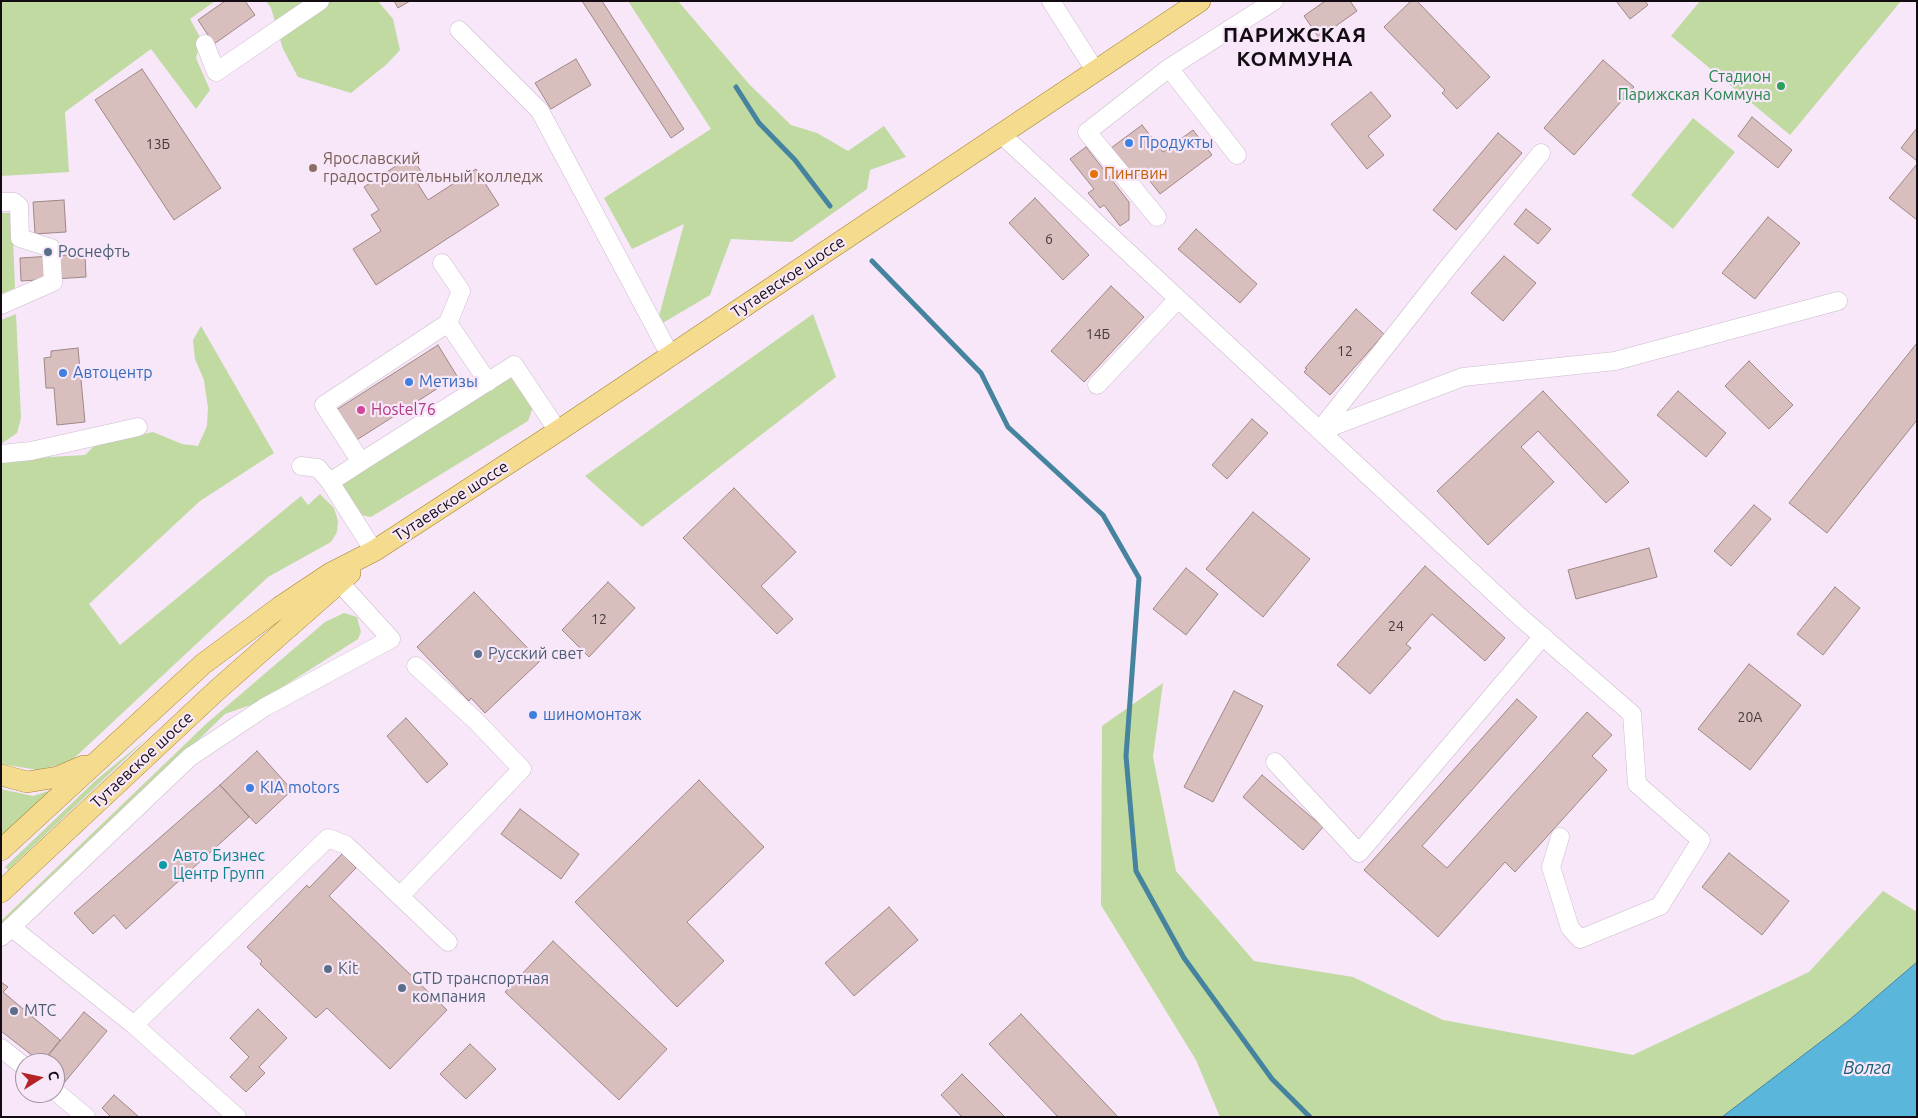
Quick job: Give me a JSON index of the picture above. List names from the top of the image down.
{
  "streets": {
    "main road": ["Тутаевское шоссе"]
  },
  "districts": ["ПАРИЖСКАЯ КОММУНА"],
  "water": ["Волга"],
  "places": [
    "Стадион Парижская Коммуна",
    "Продукты",
    "Ярославский градостроительный колледж",
    "Пингвин",
    "Роснефть",
    "Автоцентр",
    "Метизы",
    "Hostel76",
    "Русский свет",
    "шиномонтаж",
    "KIA motors",
    "Авто Бизнес Центр Групп",
    "Kit",
    "GTD транспортная компания",
    "МТС"
  ],
  "house_numbers": [
    "13Б",
    "6",
    "14Б",
    "12",
    "12",
    "24",
    "20А"
  ],
  "north": "right"
}
